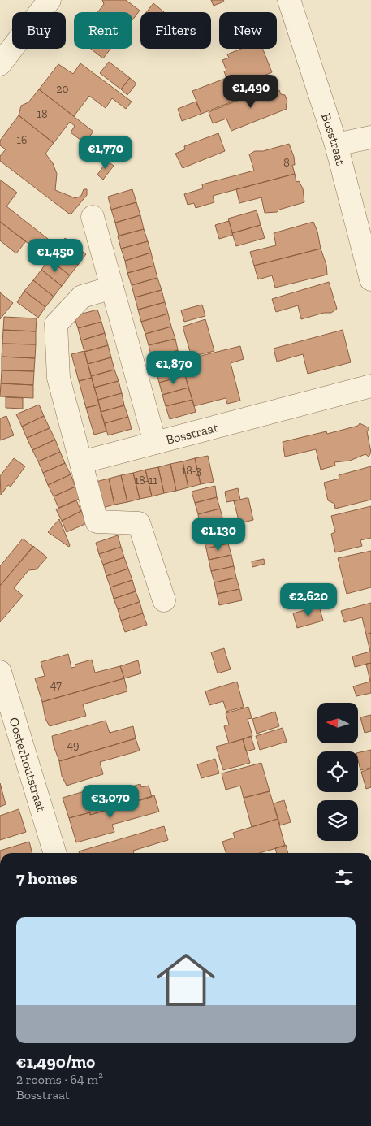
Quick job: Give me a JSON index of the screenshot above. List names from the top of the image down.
{
  "streets": {
    "street": ["Bosstraat", "Oosterhoutstraat"]
  },
  "house_numbers": [
    "20",
    "18",
    "16",
    "8",
    "18-3",
    "18-11",
    "47",
    "49"
  ],
  "north": "left",
  "page": {
    "chip": [
      "Buy",
      "Rent",
      "Filters",
      "New"
    ],
    "price": [
      "€1,490",
      "€1,770",
      "€1,450",
      "€1,870",
      "€1,130",
      "€2,620",
      "€3,070"
    ],
    "heading": "7 homes",
    "list": [
      {
        "name": "€1,490/mo",
        "note": "2 rooms · 64 m² · Bosstraat"
      }
    ]
  }
}
